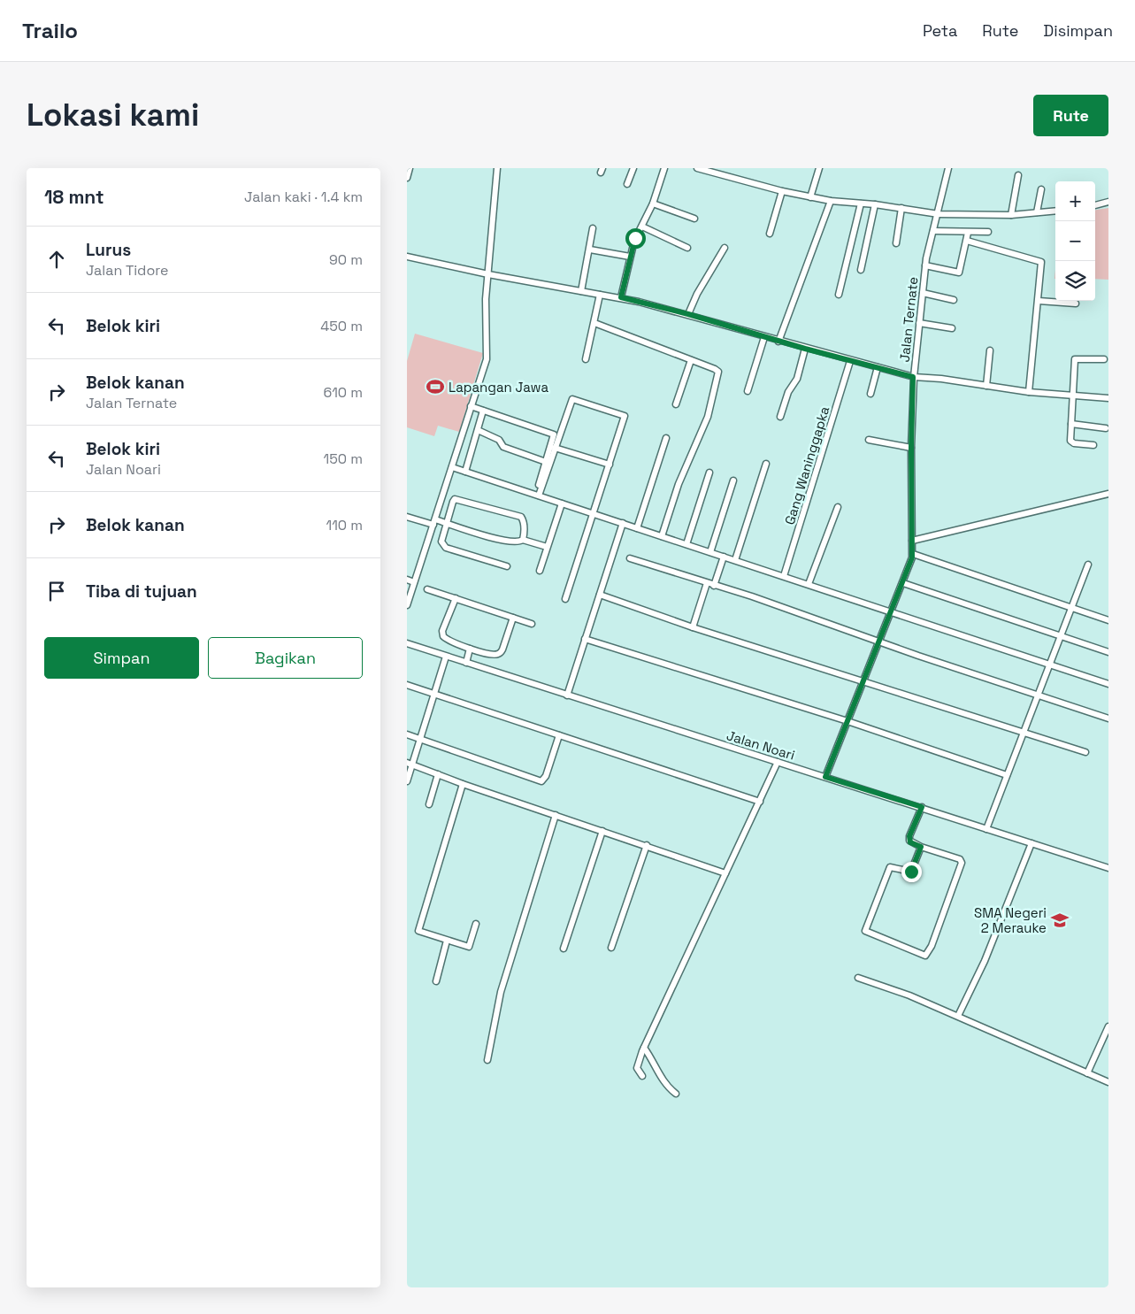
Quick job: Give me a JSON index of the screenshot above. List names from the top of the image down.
{
  "streets": {
    "street": ["Jalan Ternate", "Gang Waninggapka", "Jalan Noari"]
  },
  "crossings": [
    ["Jalan Ternate", "Jalan Noari"]
  ],
  "places": {
    "sports": ["Lapangan Jawa"],
    "school or university": ["SMA Negeri 2 Merauke"]
  },
  "page": {
    "header": "Trailo",
    "nav": ["Peta", "Rute", "Disimpan"],
    "buttons": [
      "Rute",
      ["Simpan", "Bagikan"]
    ],
    "title": "Lokasi kami",
    "heading": ["18 mnt", "Jalan kaki · 1.4 km"],
    "map_buttons": ["+", "−"],
    "list": [
      ["Lurus", "Jalan Tidore", "90 m"],
      ["Belok kiri", "450 m"],
      ["Belok kanan", "Jalan Ternate", "610 m"],
      ["Belok kiri", "Jalan Noari", "150 m"],
      ["Belok kanan", "110 m"],
      "Tiba di tujuan"
    ]
  }
}
